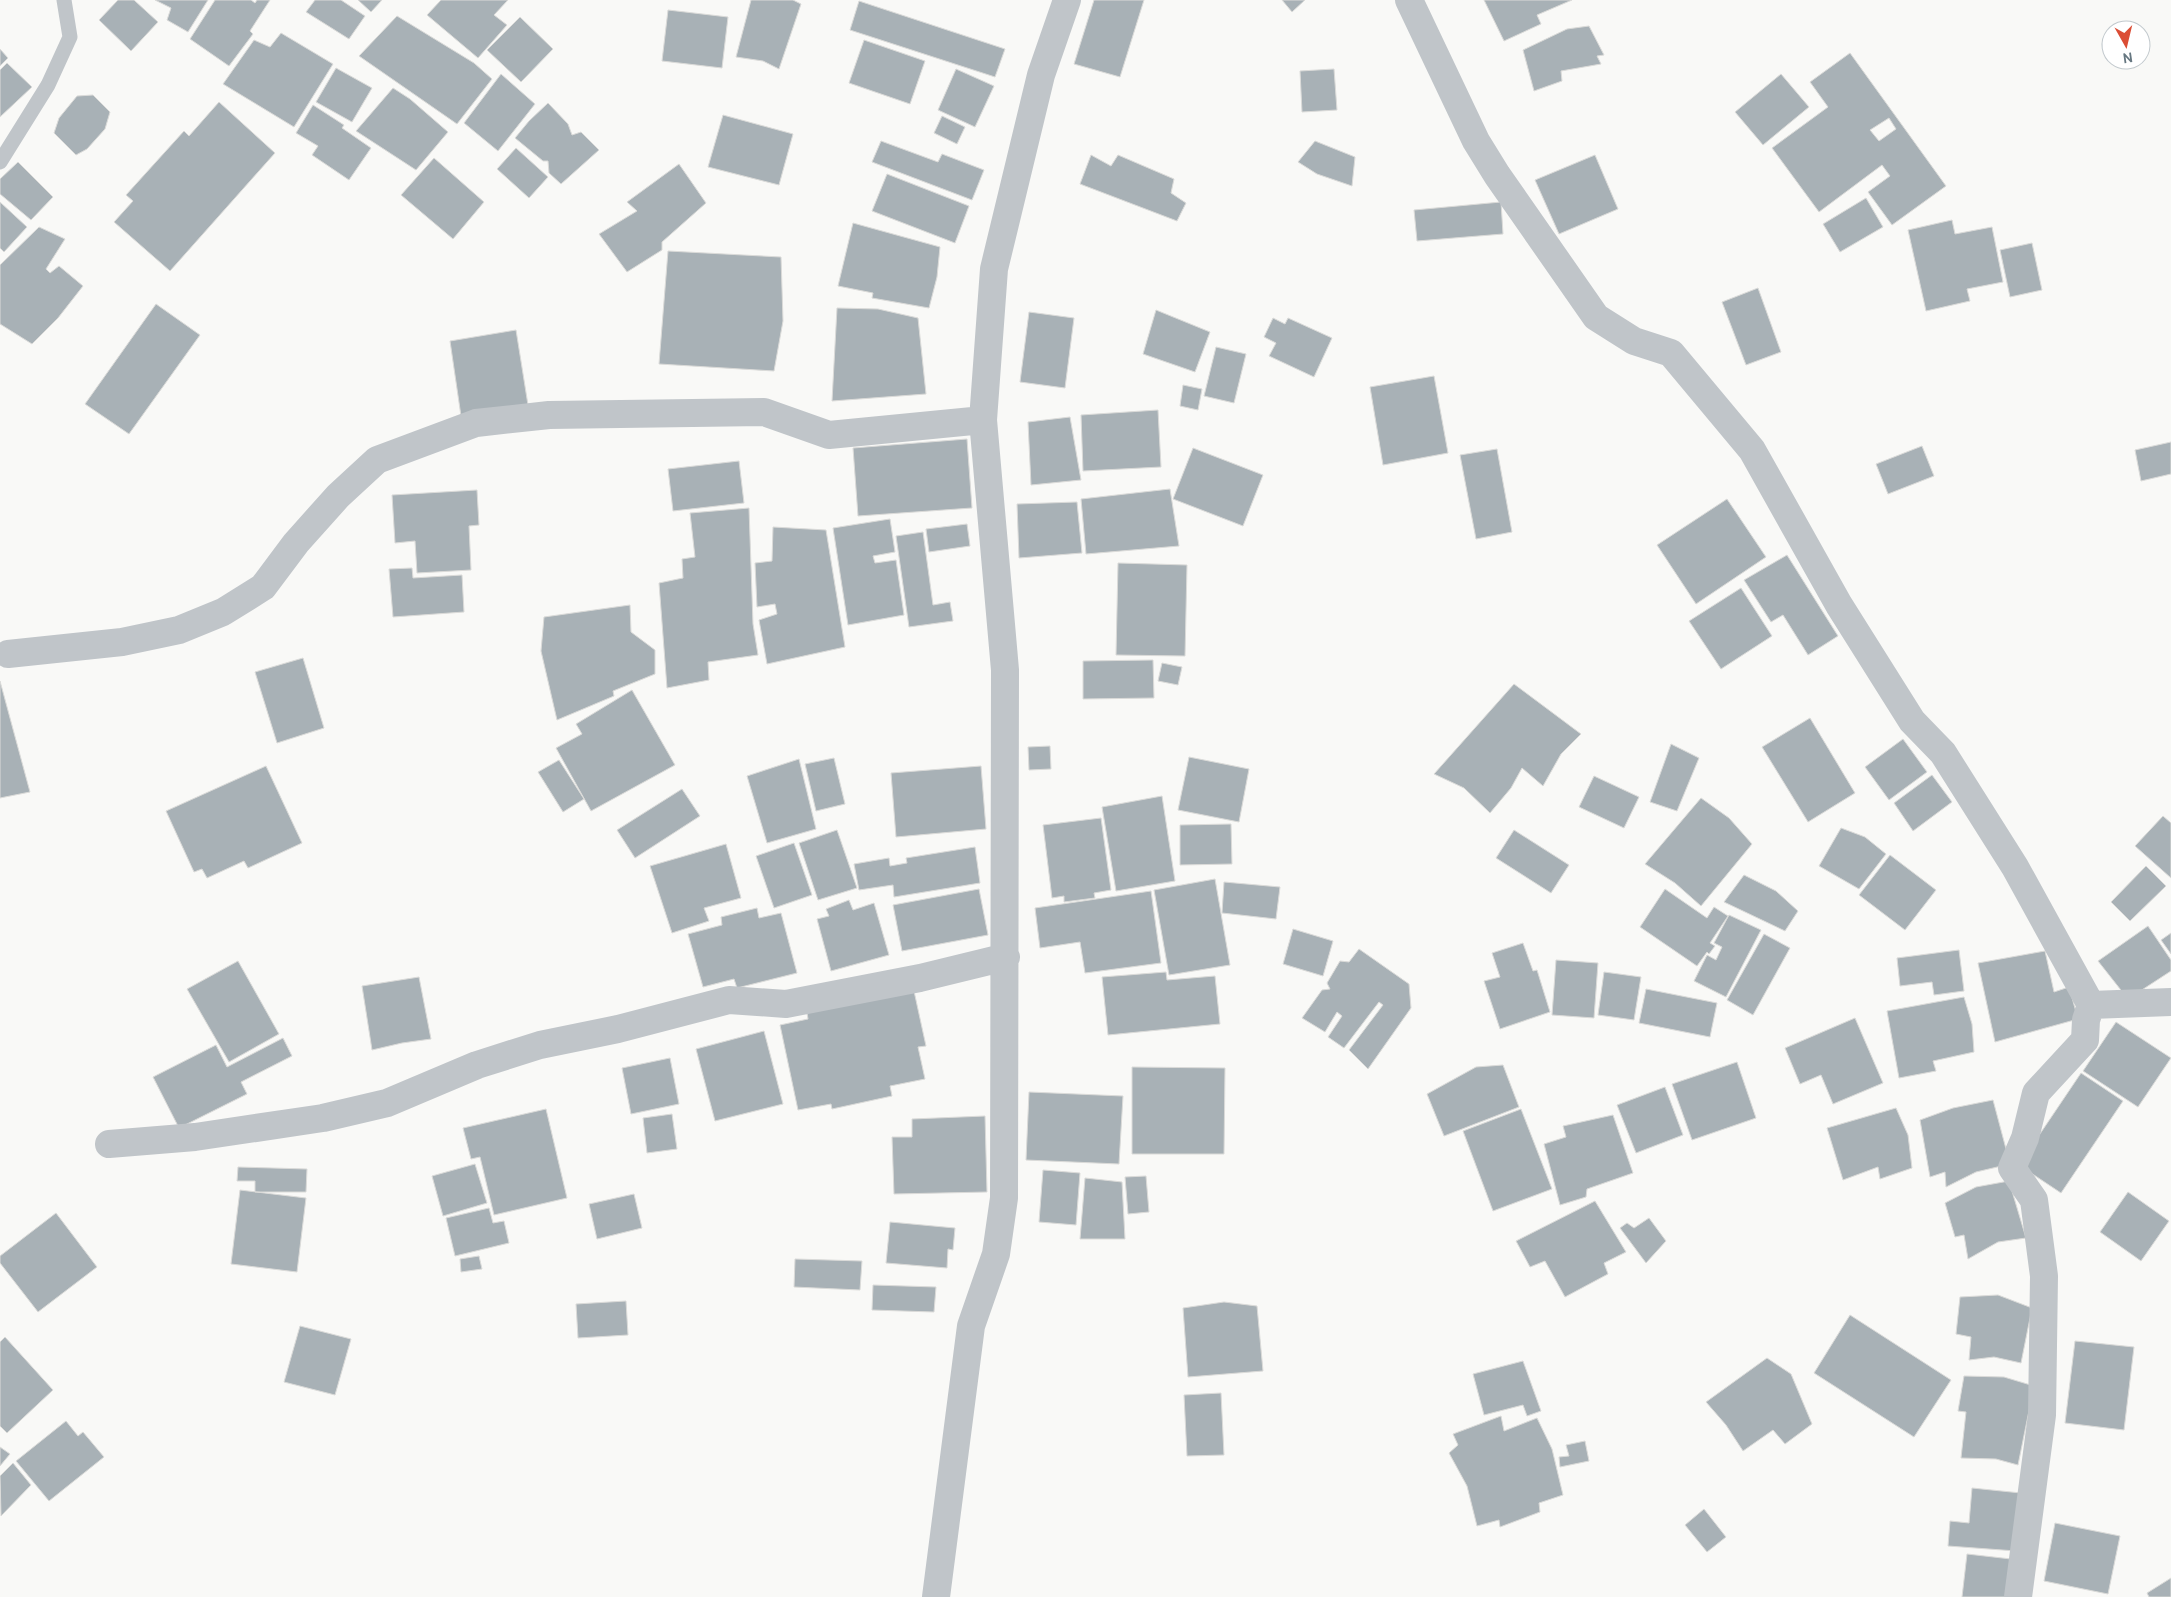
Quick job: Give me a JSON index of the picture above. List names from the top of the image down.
{
  "north": "bottom"
}
